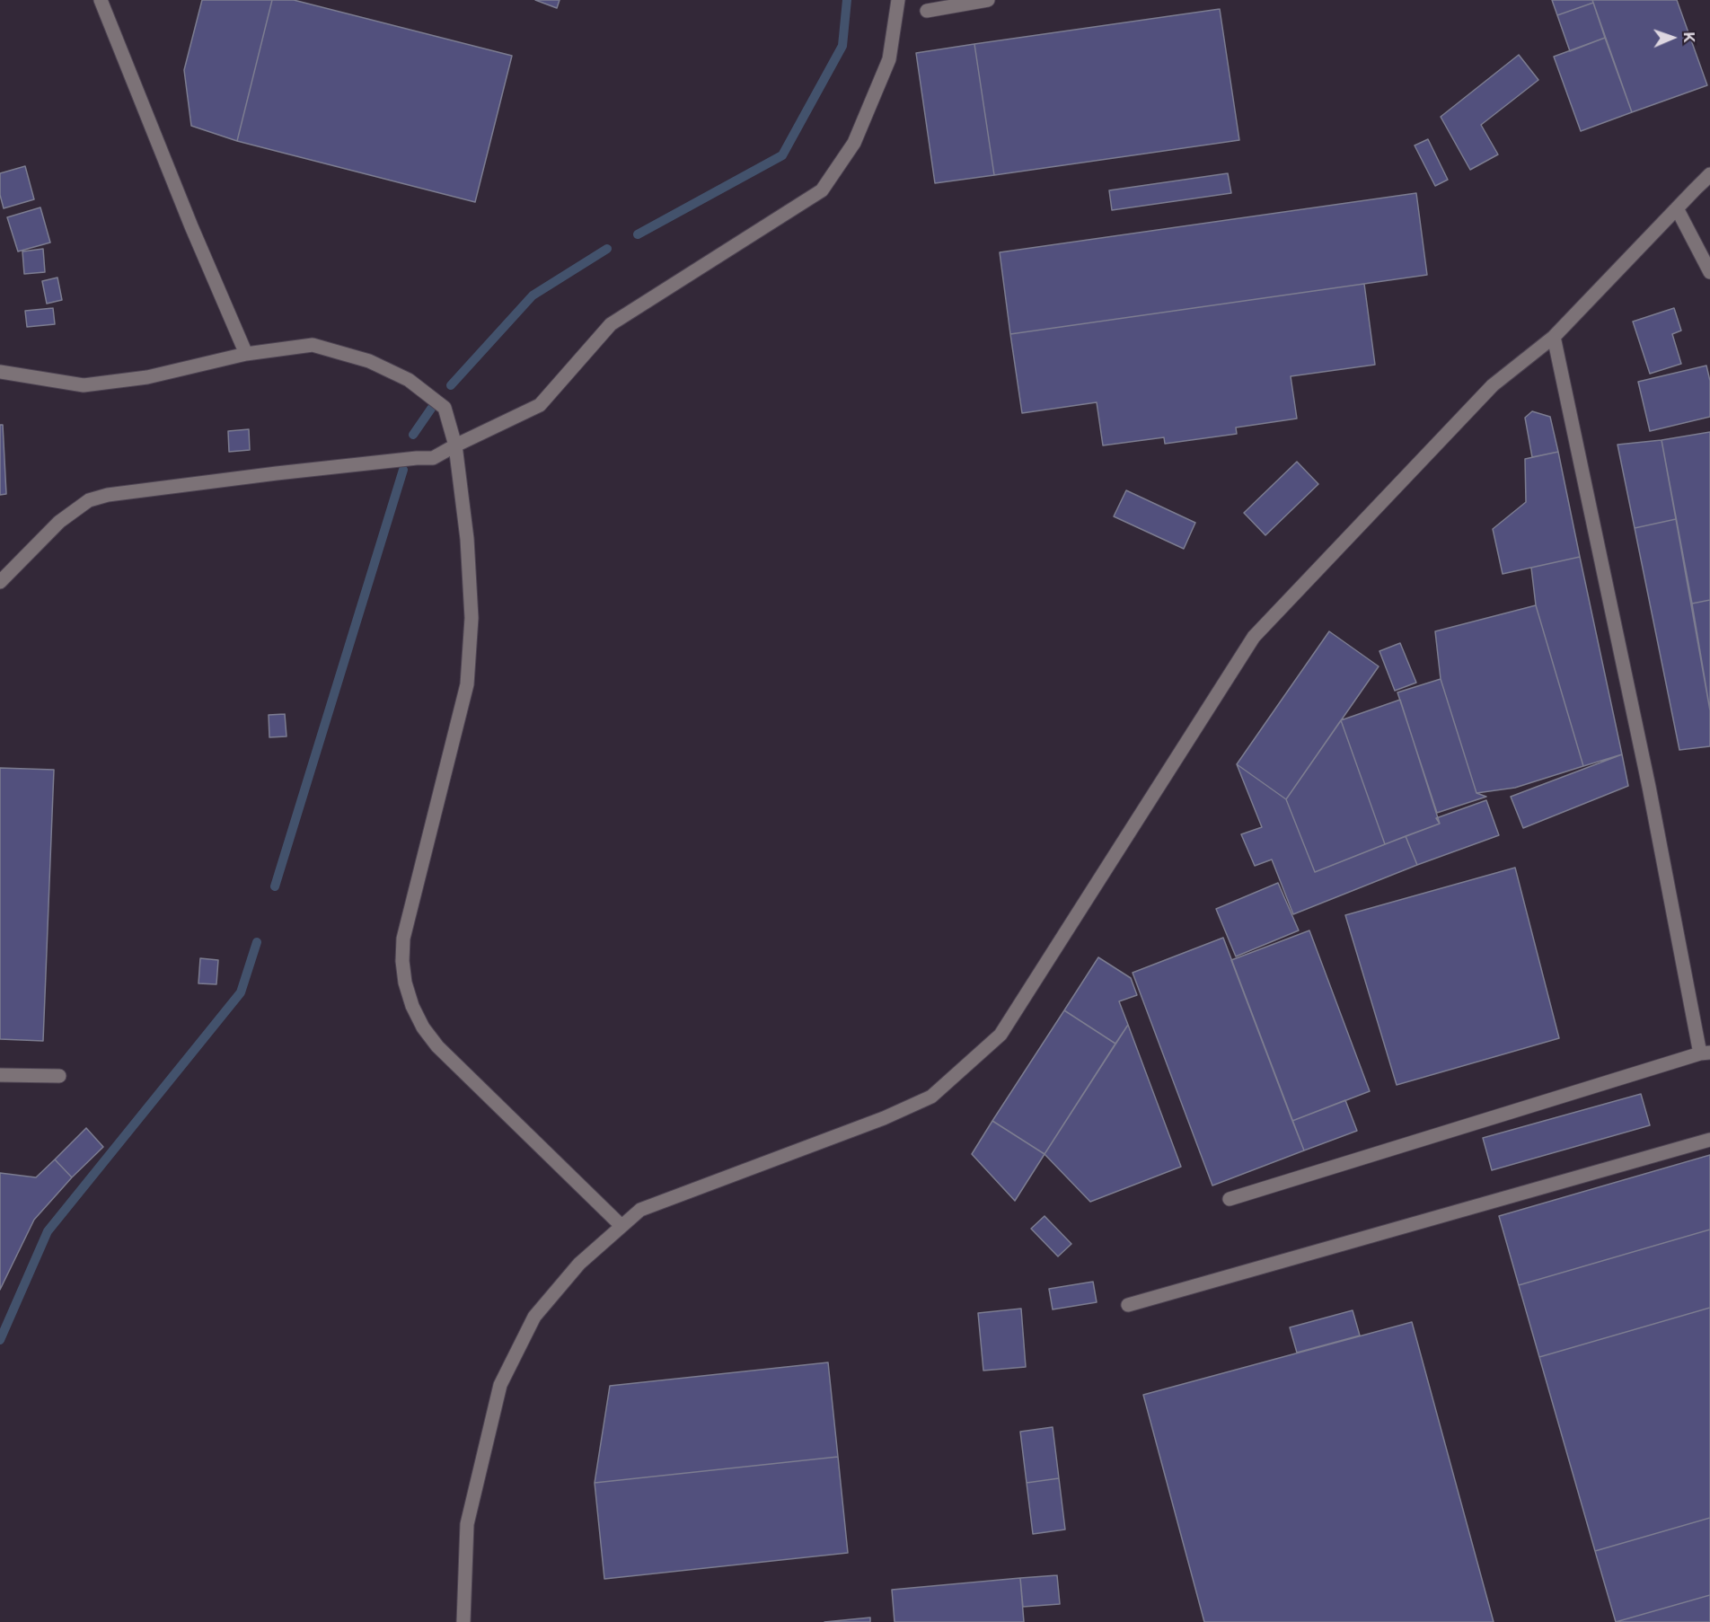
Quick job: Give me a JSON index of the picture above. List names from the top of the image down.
{
  "north": "right"
}
